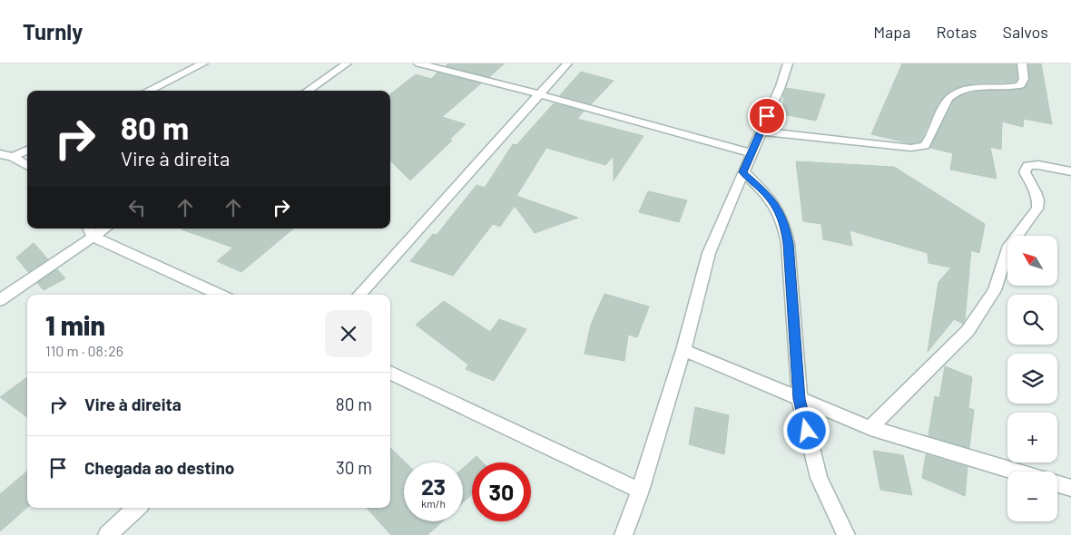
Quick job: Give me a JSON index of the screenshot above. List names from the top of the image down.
{
  "north": "top left",
  "page": {
    "header": "Turnly",
    "nav": ["Mapa", "Rotas", "Salvos"],
    "turn": ["80 m", "Vire à direita"],
    "map_buttons": ["+", "−"],
    "heading": ["1 min", "110 m · 08:26"],
    "list": [
      {
        "name": "Vire à direita",
        "value": "80 m"
      },
      {
        "name": "Chegada ao destino",
        "value": "30 m"
      }
    ],
    "speed": "23 km/h",
    "limit": "30"
  }
}
